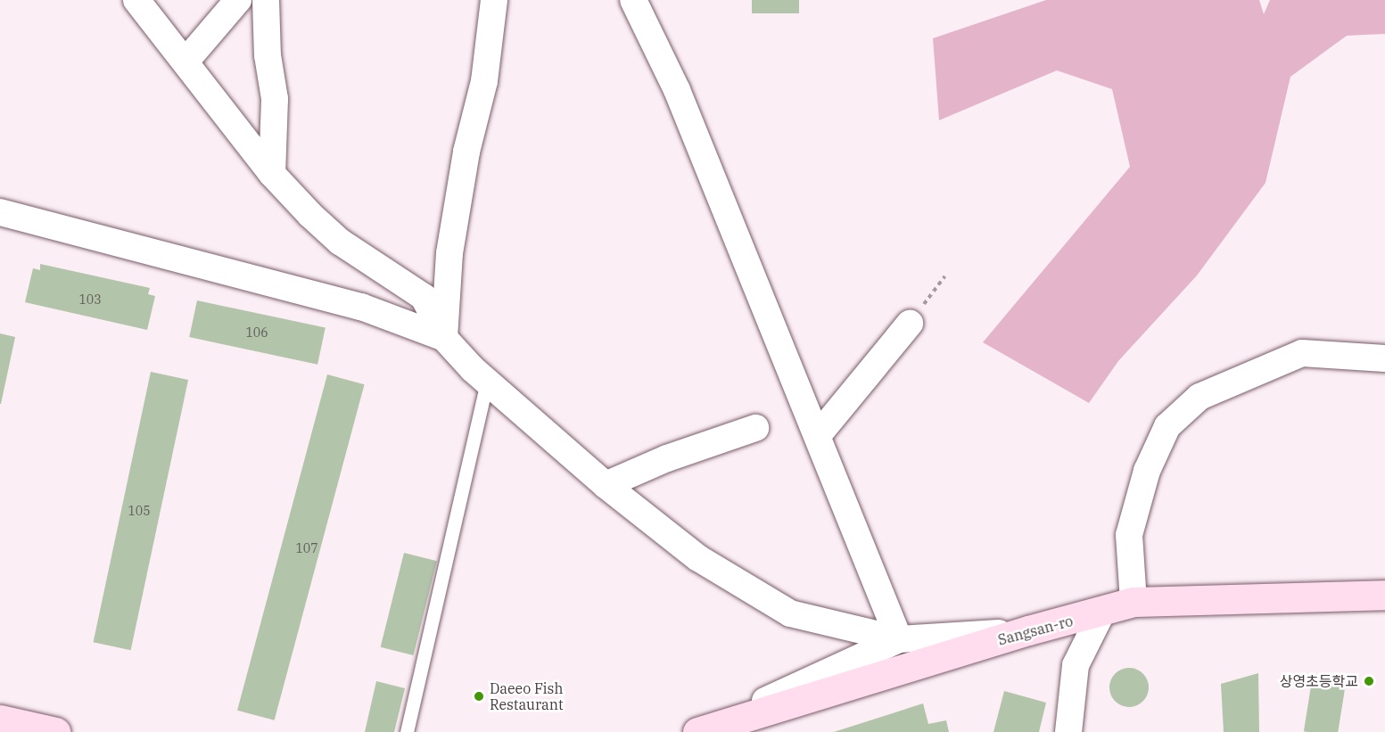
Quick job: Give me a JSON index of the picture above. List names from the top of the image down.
{
  "streets": {
    "street": ["Sangsan-ro"]
  },
  "places": ["상영초등학교", "Daeeo Fish Restaurant"],
  "house_numbers": [
    "103",
    "106",
    "105",
    "107"
  ]
}
